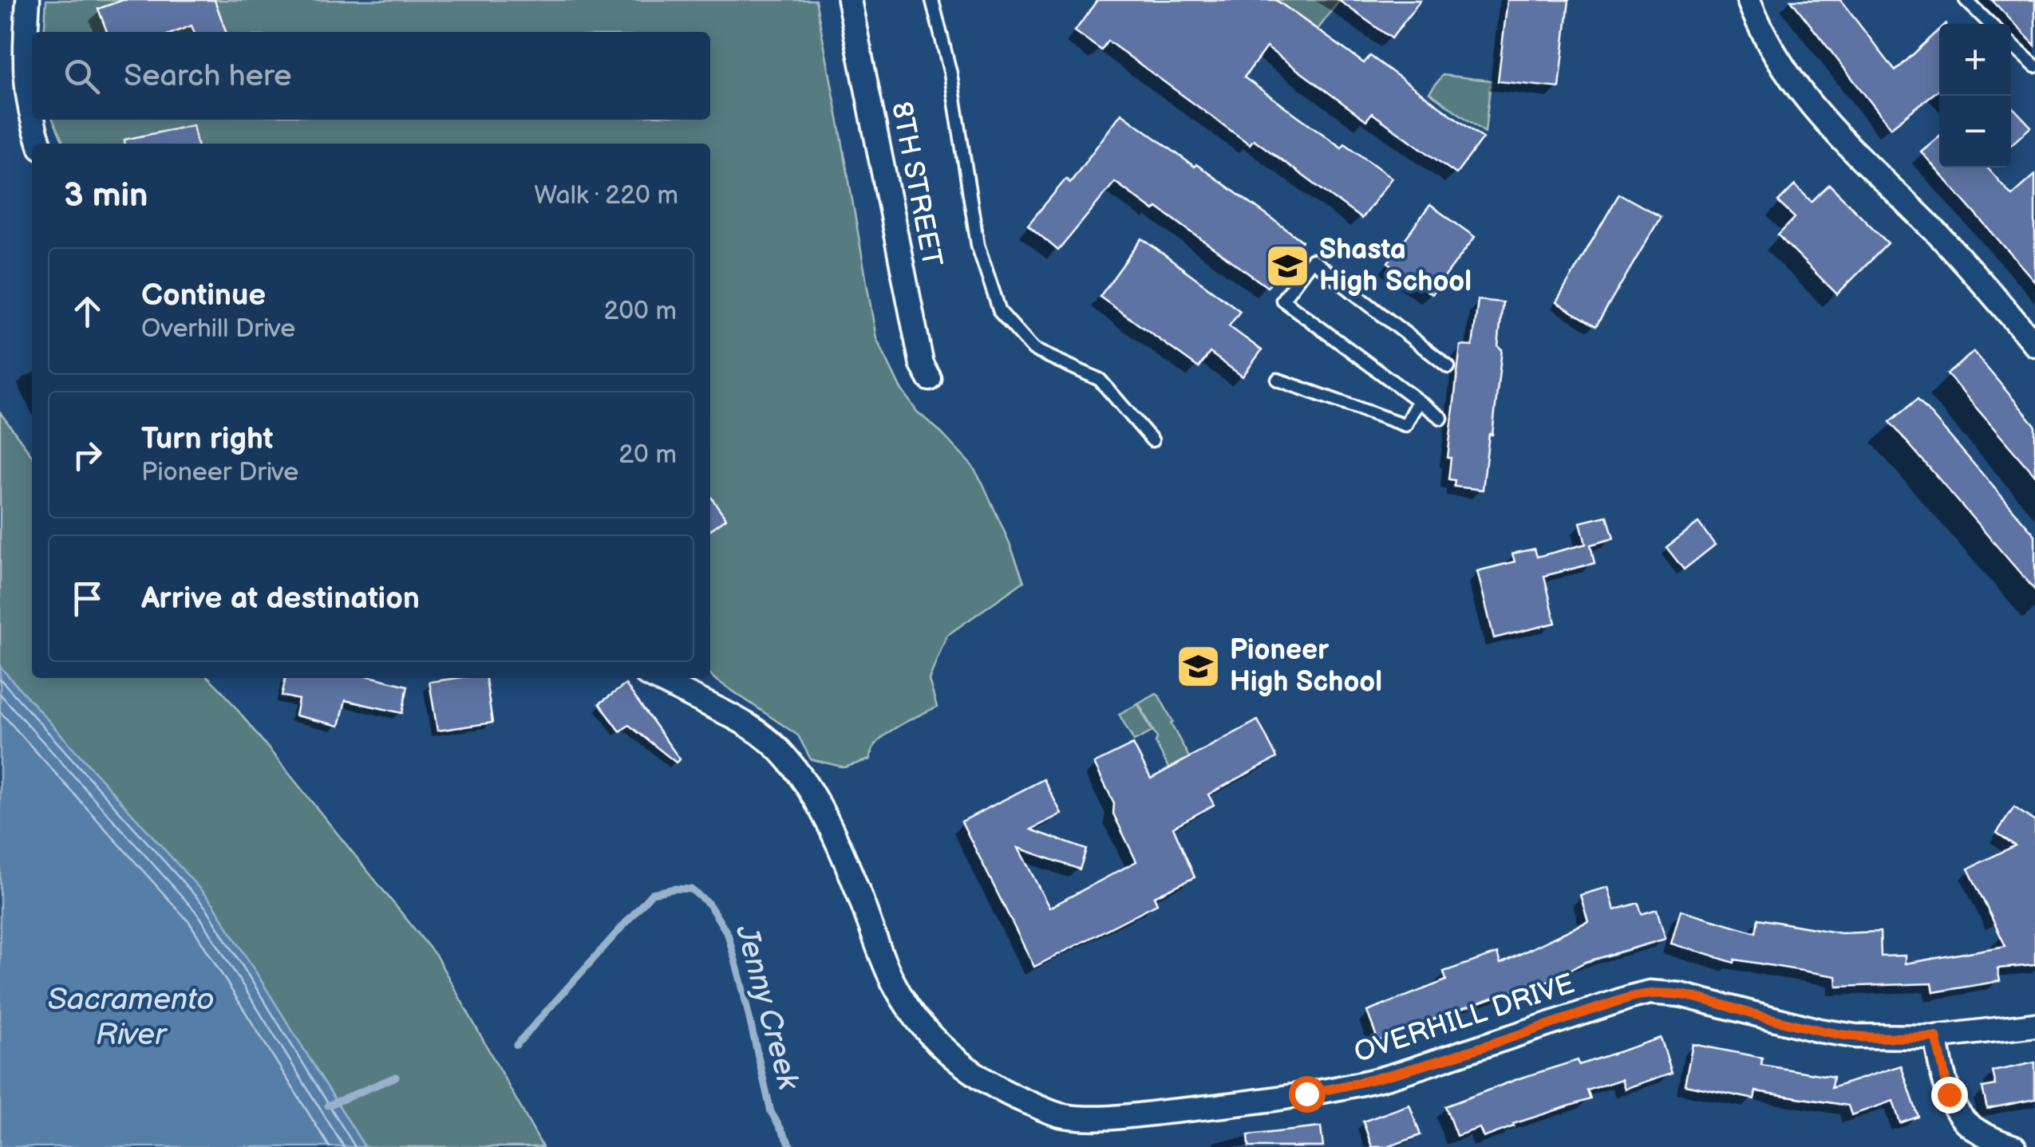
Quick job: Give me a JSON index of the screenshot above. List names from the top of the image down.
{
  "streets": {
    "street": ["8TH STREET", "OVERHILL DRIVE"]
  },
  "water": ["Sacramento River", "Jenny Creek"],
  "places": {
    "school or university": ["Shasta High School", "Pioneer High School"]
  },
  "page": {
    "map_buttons": ["+", "−"],
    "search": "Search here",
    "heading": ["3 min", "Walk · 220 m"],
    "list": [
      ["Continue", "Overhill Drive", "200 m"],
      ["Turn right", "Pioneer Drive", "20 m"],
      "Arrive at destination"
    ]
  }
}
